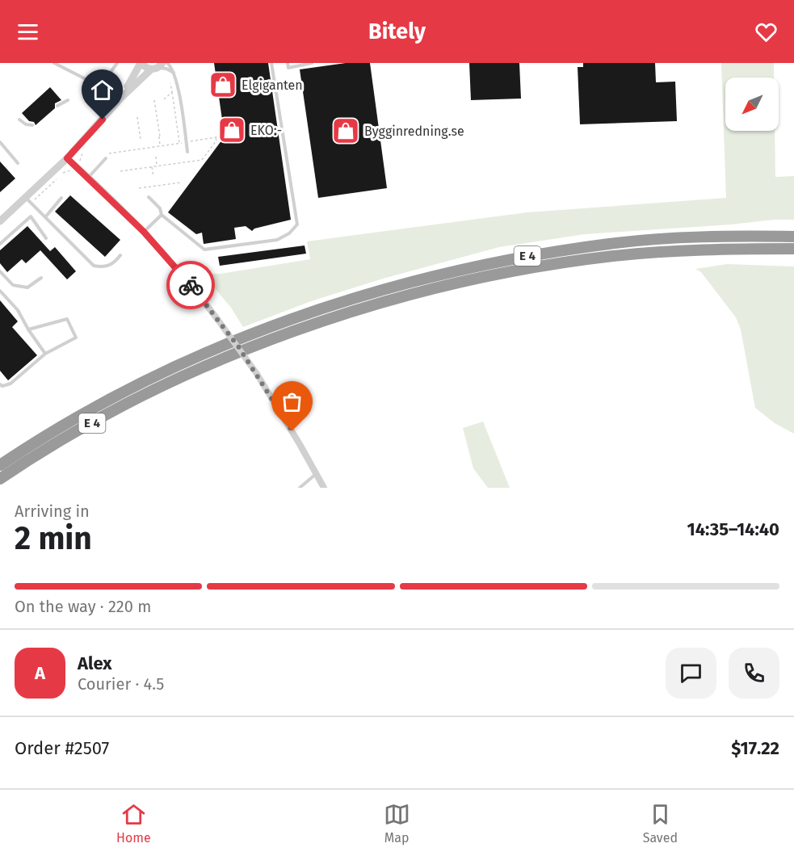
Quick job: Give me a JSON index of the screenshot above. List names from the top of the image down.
{
  "streets": {
    "highway": ["E 4"]
  },
  "places": {
    "shop": ["Elgiganten", "EKO:-", "Bygginredning.se"]
  },
  "north": "bottom left",
  "page": {
    "header": "Bitely",
    "heading": ["2 min", "Arriving in", "14:35–14:40"],
    "panel": [
      "Alex",
      "Courier · 4.5",
      "Order #2507",
      "$17.22"
    ],
    "bar": "On the way · 220 m",
    "round": "A",
    "tabs": ["Home", "Map", "Saved"]
  }
}
